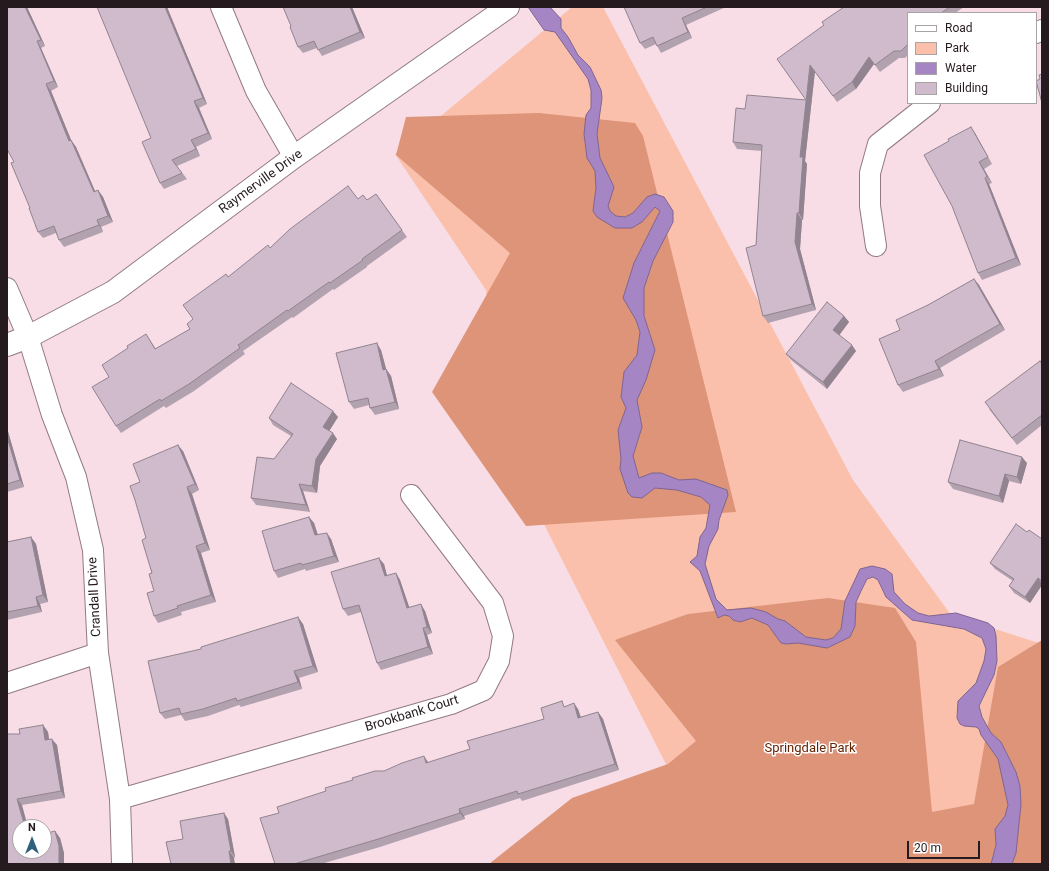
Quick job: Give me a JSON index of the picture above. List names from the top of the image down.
{
  "streets": {
    "street": ["Raymerville Drive", "Crandall Drive", "Brookbank Court"]
  },
  "crossings": [
    ["Raymerville Drive", "Crandall Drive"],
    ["Crandall Drive", "Brookbank Court"]
  ],
  "parks": ["Springdale Park"],
  "legend": [
    "Road",
    "Park",
    "Water",
    "Building"
  ],
  "scale_bar": "20 m",
  "north": "top"
}
